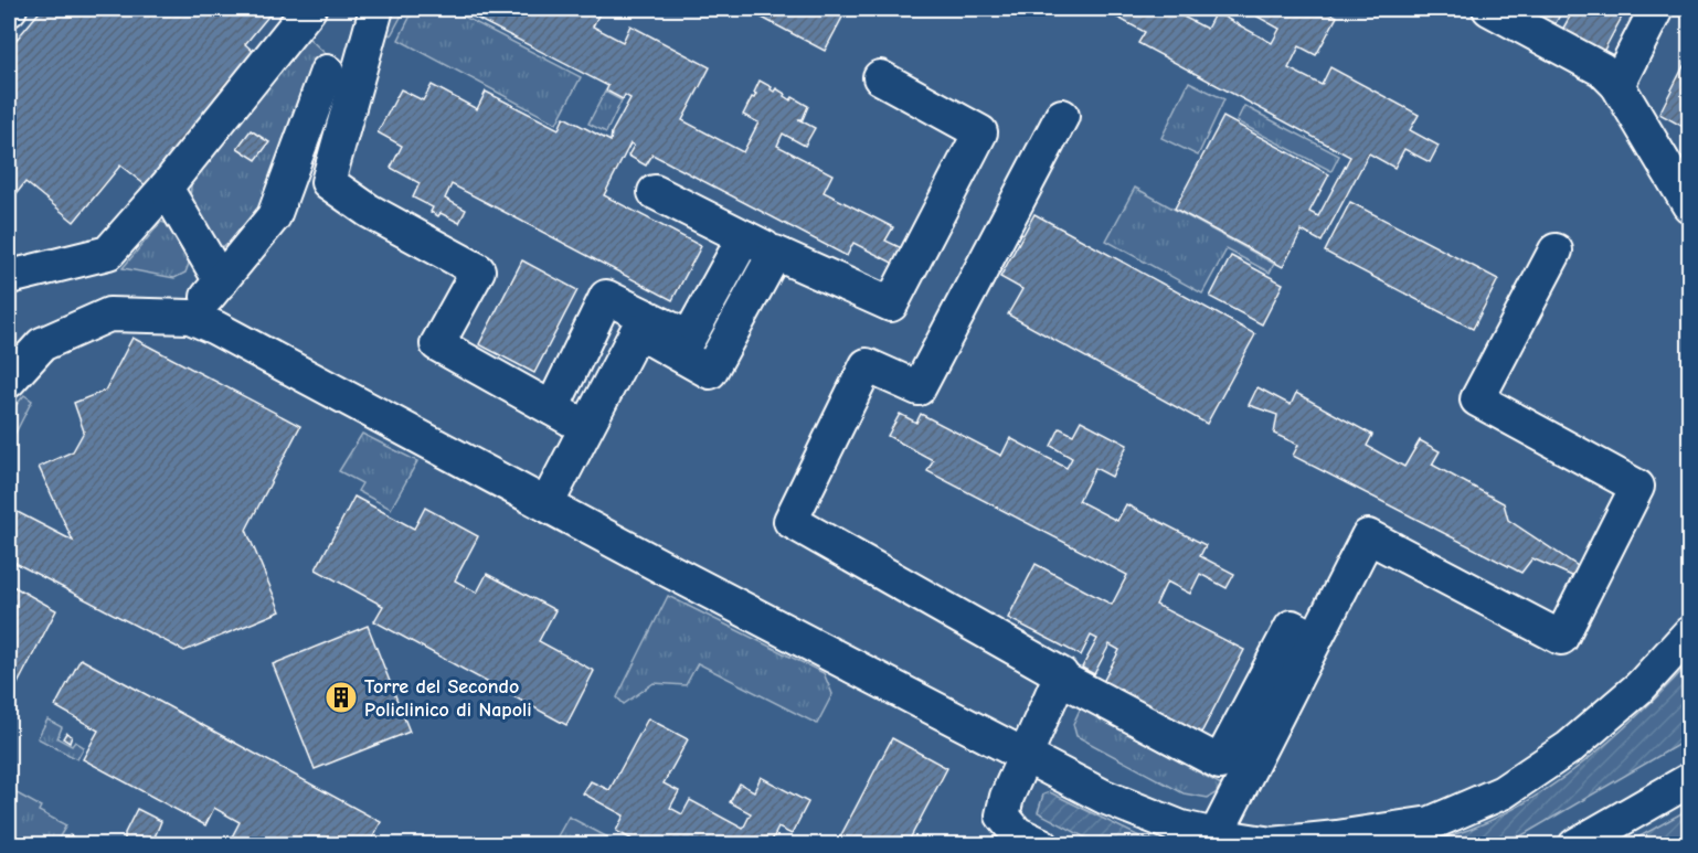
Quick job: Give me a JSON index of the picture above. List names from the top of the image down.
{
  "places": {
    "building": ["Torre del Secondo Policlinico di Napoli"]
  }
}
